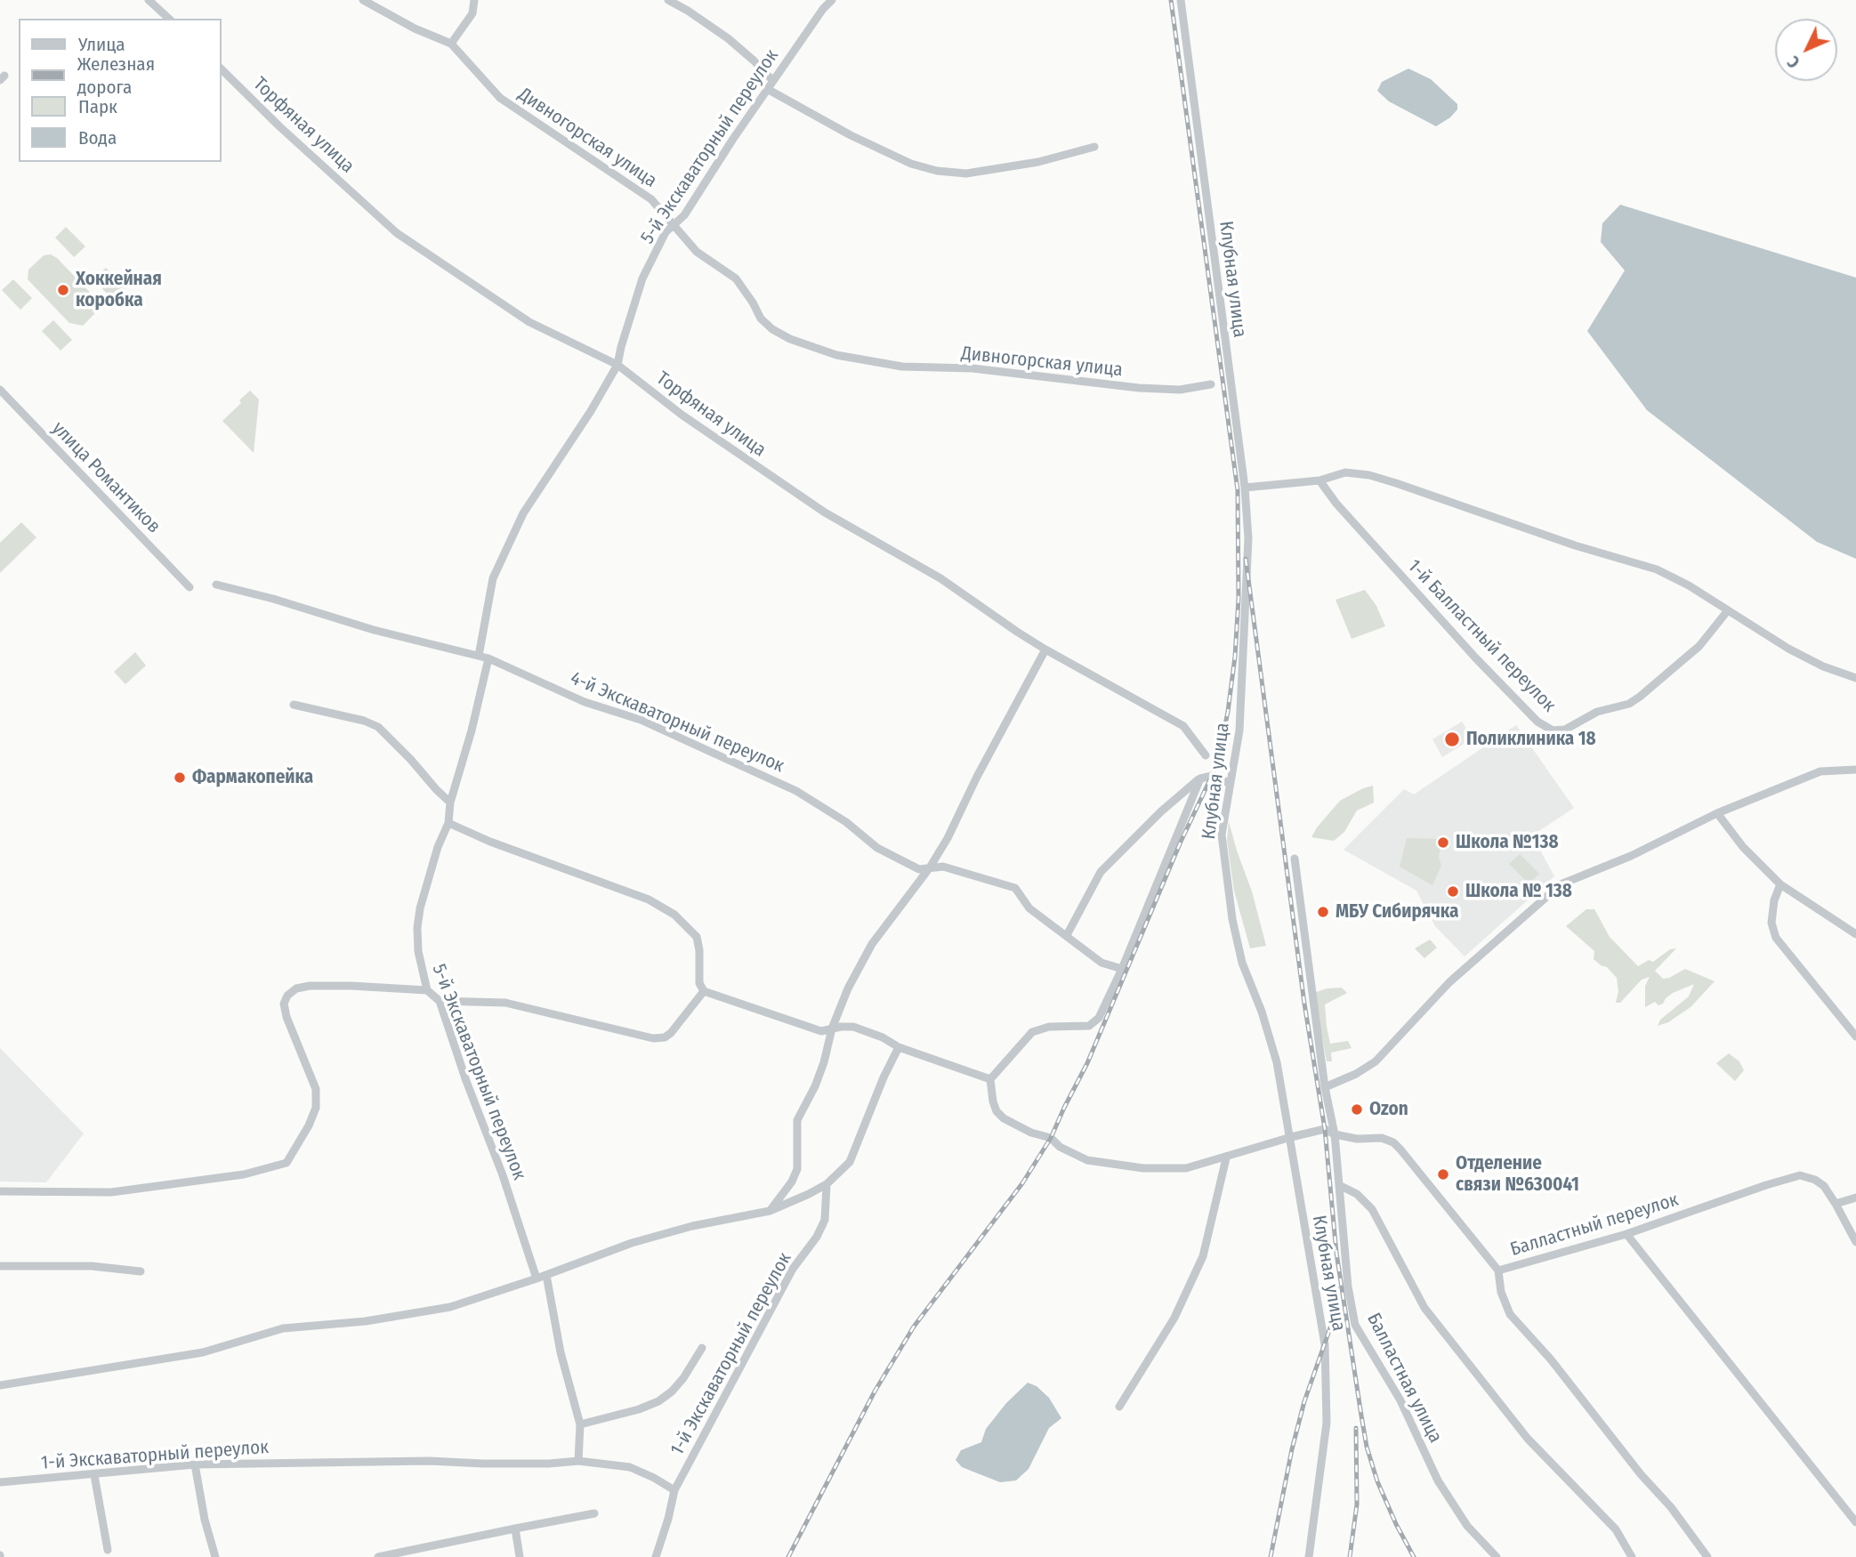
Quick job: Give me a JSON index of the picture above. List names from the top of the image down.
{
  "streets": {
    "street": [
      "Торфяная улица",
      "Дивногорская улица",
      "5-й Экскаваторный переулок",
      "Клубная улица",
      "улица Романтиков",
      "1-й Балластный переулок",
      "4-й Экскаваторный переулок",
      "Балластный переулок",
      "1-й Экскаваторный переулок",
      "Балластная улица"
    ]
  },
  "crossings": [
    ["Торфяная улица", "5-й Экскаваторный переулок"],
    ["Дивногорская улица", "5-й Экскаваторный переулок"],
    ["5-й Экскаваторный переулок", "4-й Экскаваторный переулок"],
    ["Клубная улица", "Балластный переулок"],
    ["Балластный переулок", "Балластная улица"]
  ],
  "places": [
    "Хоккейная коробка",
    "Поликлиника 18",
    "Фармакопейка",
    "Школа №138",
    "Школа № 138",
    "МБУ Сибирячка",
    "Ozon",
    "Отделение связи №630041"
  ],
  "legend": [
    "Улица",
    "Железная дорога",
    "Парк",
    "Вода"
  ],
  "north": "bottom left"
}
